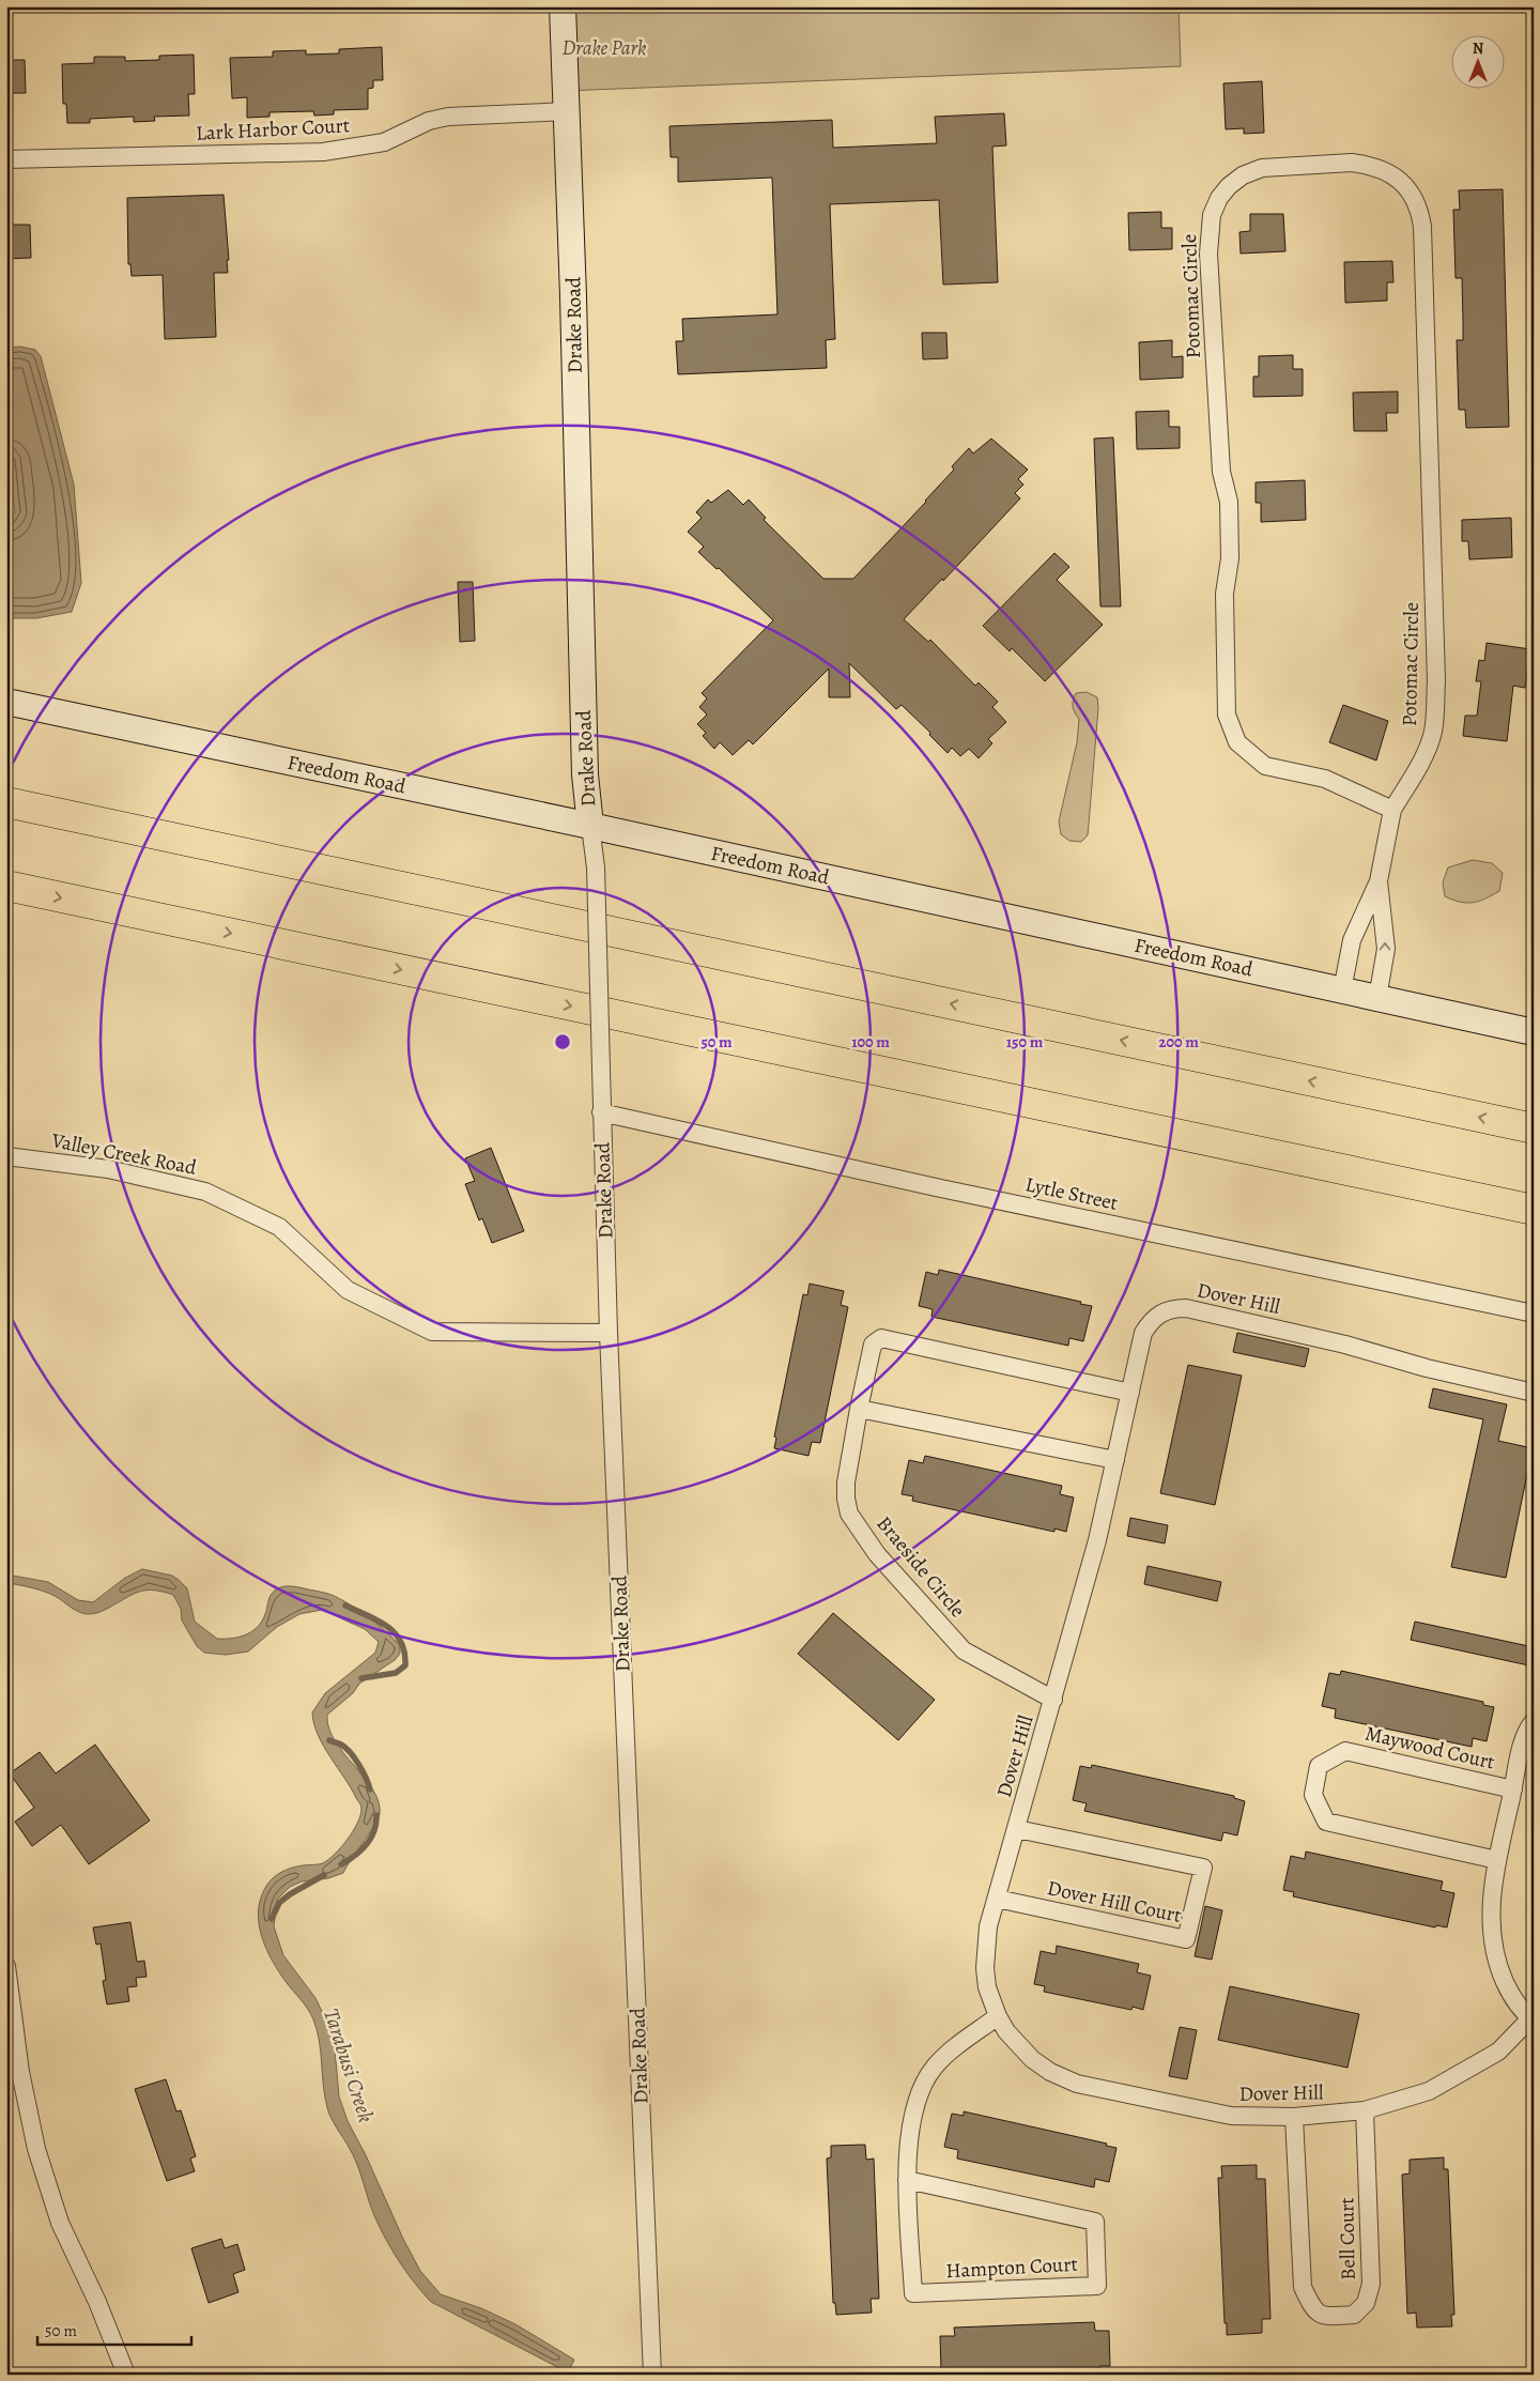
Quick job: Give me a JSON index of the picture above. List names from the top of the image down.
{
  "streets": {
    "street": [
      "Lark Harbor Court",
      "Potomac Circle",
      "Drake Road",
      "Freedom Road",
      "Valley Creek Road",
      "Lytle Street",
      "Dover Hill",
      "Braeside Circle",
      "Maywood Court",
      "Dover Hill Court",
      "Bell Court",
      "Hampton Court"
    ]
  },
  "crossings": [
    ["Lark Harbor Court", "Drake Road"],
    ["Potomac Circle", "Freedom Road"],
    ["Drake Road", "Freedom Road"],
    ["Drake Road", "Valley Creek Road"],
    ["Drake Road", "Lytle Street"],
    ["Dover Hill", "Braeside Circle"],
    ["Dover Hill", "Dover Hill Court"],
    ["Dover Hill", "Bell Court"],
    ["Dover Hill", "Hampton Court"]
  ],
  "water": ["Tarabusi Creek"],
  "parks": ["Drake Park"],
  "scale_bar": "50 m",
  "north": "top",
  "rings": [
    "50 m",
    "100 m",
    "150 m",
    "200 m"
  ]
}
